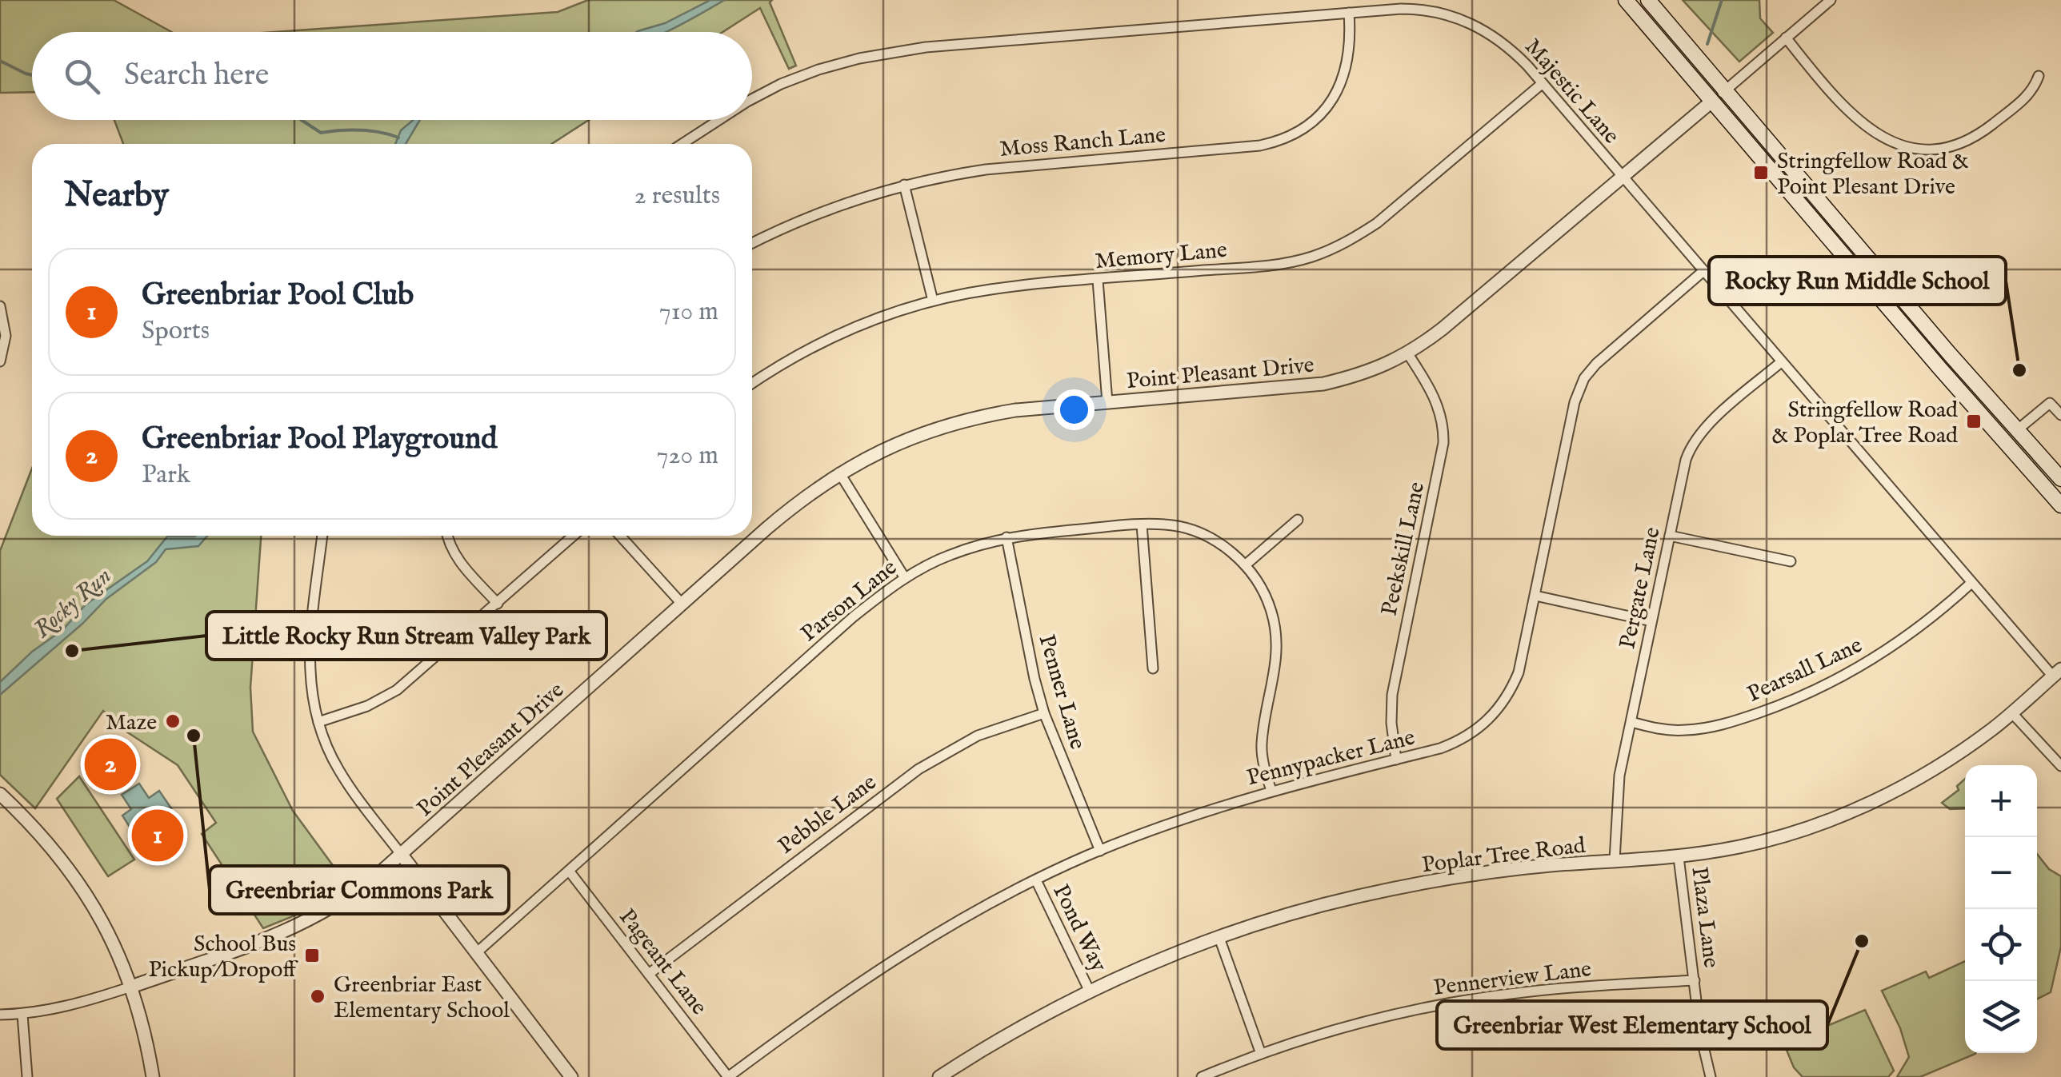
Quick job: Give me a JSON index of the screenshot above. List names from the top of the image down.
{
  "streets": {
    "street": [
      "Majestic Lane",
      "Moss Ranch Lane",
      "Memory Lane",
      "Point Pleasant Drive",
      "Peekskill Lane",
      "Pergate Lane",
      "Parson Lane",
      "Pearsall Lane",
      "Penner Lane",
      "Pennypacker Lane",
      "Pebble Lane",
      "Poplar Tree Road",
      "Plaza Lane",
      "Pond Way",
      "Pageant Lane",
      "Pennerview Lane"
    ]
  },
  "crossings": [
    ["Majestic Lane", "Moss Ranch Lane"],
    ["Majestic Lane", "Memory Lane"],
    ["Majestic Lane", "Point Pleasant Drive"],
    ["Majestic Lane", "Pergate Lane"],
    ["Majestic Lane", "Pearsall Lane"],
    ["Majestic Lane", "Pennypacker Lane"],
    ["Majestic Lane", "Poplar Tree Road"],
    ["Point Pleasant Drive", "Peekskill Lane"],
    ["Peekskill Lane", "Pennypacker Lane"],
    ["Pergate Lane", "Pearsall Lane"],
    ["Pergate Lane", "Poplar Tree Road"],
    ["Parson Lane", "Penner Lane"],
    ["Parson Lane", "Pennypacker Lane"],
    ["Parson Lane", "Pageant Lane"],
    ["Penner Lane", "Pennypacker Lane"],
    ["Penner Lane", "Pebble Lane"],
    ["Pennypacker Lane", "Pond Way"],
    ["Pennypacker Lane", "Pageant Lane"],
    ["Pebble Lane", "Pageant Lane"],
    ["Poplar Tree Road", "Plaza Lane"],
    ["Poplar Tree Road", "Pond Way"],
    ["Plaza Lane", "Pennerview Lane"]
  ],
  "water": ["Rocky Run"],
  "places": {
    "transit": ["Stringfellow Road & Point Plesant Drive", "Stringfellow Road & Poplar Tree Road", "School Bus Pickup/Dropoff"],
    "other": [
      "Rocky Run Middle School",
      "Little Rocky Run Stream Valley Park",
      "Maze",
      "Greenbriar Commons Park",
      "Greenbriar West Elementary School",
      "Greenbriar East Elementary School"
    ]
  },
  "page": {
    "search": "Search here",
    "heading": ["Nearby", "2 results"],
    "list": [
      {
        "mark": "1",
        "name": "Greenbriar Pool Club",
        "note": "Sports",
        "value": "710 m"
      },
      {
        "mark": "2",
        "name": "Greenbriar Pool Playground",
        "note": "Park",
        "value": "720 m"
      }
    ],
    "pins": ["2", "1"],
    "map_buttons": ["+", "−"]
  }
}
